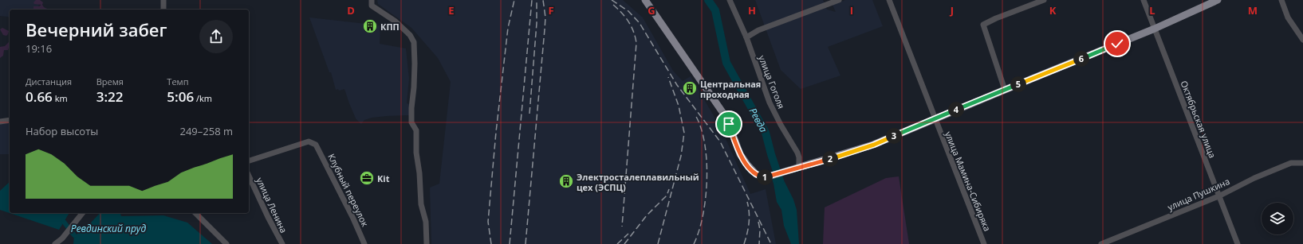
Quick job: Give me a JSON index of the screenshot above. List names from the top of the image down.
{
  "streets": {
    "street": [
      "улица Гоголя",
      "Октябрьская улица",
      "улица Мамина-Сибиряка",
      "Клубный переулок",
      "улица Пушкина",
      "улица Ленина"
    ]
  },
  "crossings": [
    ["Октябрьская улица", "улица Пушкина"]
  ],
  "water": ["Ревда", "Ревдинский пруд"],
  "places": {
    "building": ["КПП", "Центральная проходная", "Электросталеплавильный цех (ЭСПЦ)"],
    "office": ["Kit"]
  },
  "page": {
    "heading": ["Вечерний забег", "19:16"],
    "pins": [
      "6",
      "5",
      "4",
      "3",
      "2",
      "1"
    ],
    "stats": [
      ["Дистанция", "0.66 km"],
      ["Время", "3:22"],
      ["Темп", "5:06 /km"]
    ],
    "chart": ["Набор высоты", "249–258 m"]
  },
  "grid": {
    "columns": [
      "D",
      "E",
      "F",
      "G",
      "H",
      "I",
      "J",
      "K",
      "L",
      "M"
    ]
  }
}
